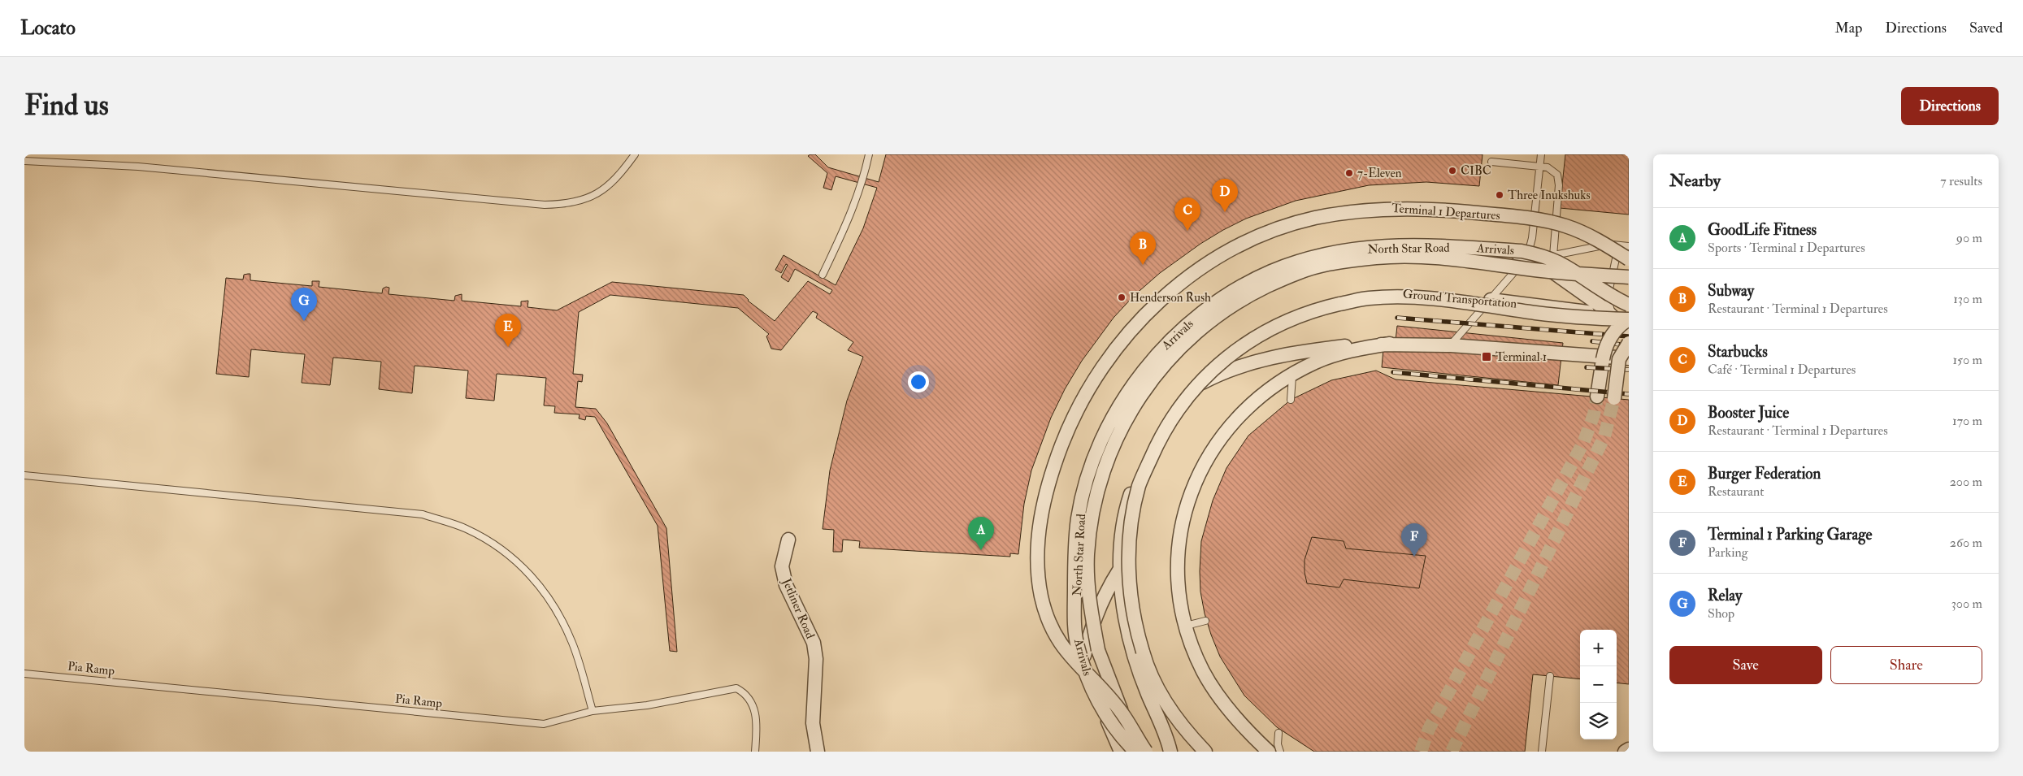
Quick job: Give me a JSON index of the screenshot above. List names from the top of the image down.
{
  "streets": {
    "street": [
      "Terminal 1 Departures",
      "North Star Road",
      "Arrivals",
      "Ground Transportation",
      "Jetliner Road"
    ],
    "lane": ["Pia Ramp"]
  },
  "crossings": [
    ["North Star Road", "Arrivals"],
    ["North Star Road", "Ground Transportation"]
  ],
  "places": {
    "other": [
      "CIBC",
      "7-Eleven",
      "Three Inukshuks",
      "Henderson Rush"
    ],
    "transit": ["Terminal 1"]
  },
  "page": {
    "header": "Locato",
    "nav": ["Map", "Directions", "Saved"],
    "buttons": [
      "Directions",
      ["Save", "Share"]
    ],
    "title": "Find us",
    "heading": ["Nearby", "7 results"],
    "pins": [
      "D",
      "C",
      "B",
      "G",
      "E",
      "A",
      "F"
    ],
    "list": [
      {
        "mark": "A",
        "name": "GoodLife Fitness",
        "note": "Sports · Terminal 1 Departures",
        "value": "90 m"
      },
      {
        "mark": "B",
        "name": "Subway",
        "note": "Restaurant · Terminal 1 Departures",
        "value": "130 m"
      },
      {
        "mark": "C",
        "name": "Starbucks",
        "note": "Café · Terminal 1 Departures",
        "value": "150 m"
      },
      {
        "mark": "D",
        "name": "Booster Juice",
        "note": "Restaurant · Terminal 1 Departures",
        "value": "170 m"
      },
      {
        "mark": "E",
        "name": "Burger Federation",
        "note": "Restaurant",
        "value": "200 m"
      },
      {
        "mark": "F",
        "name": "Terminal 1 Parking Garage",
        "note": "Parking",
        "value": "260 m"
      },
      {
        "mark": "G",
        "name": "Relay",
        "note": "Shop",
        "value": "300 m"
      }
    ],
    "map_buttons": ["+", "−"]
  }
}
